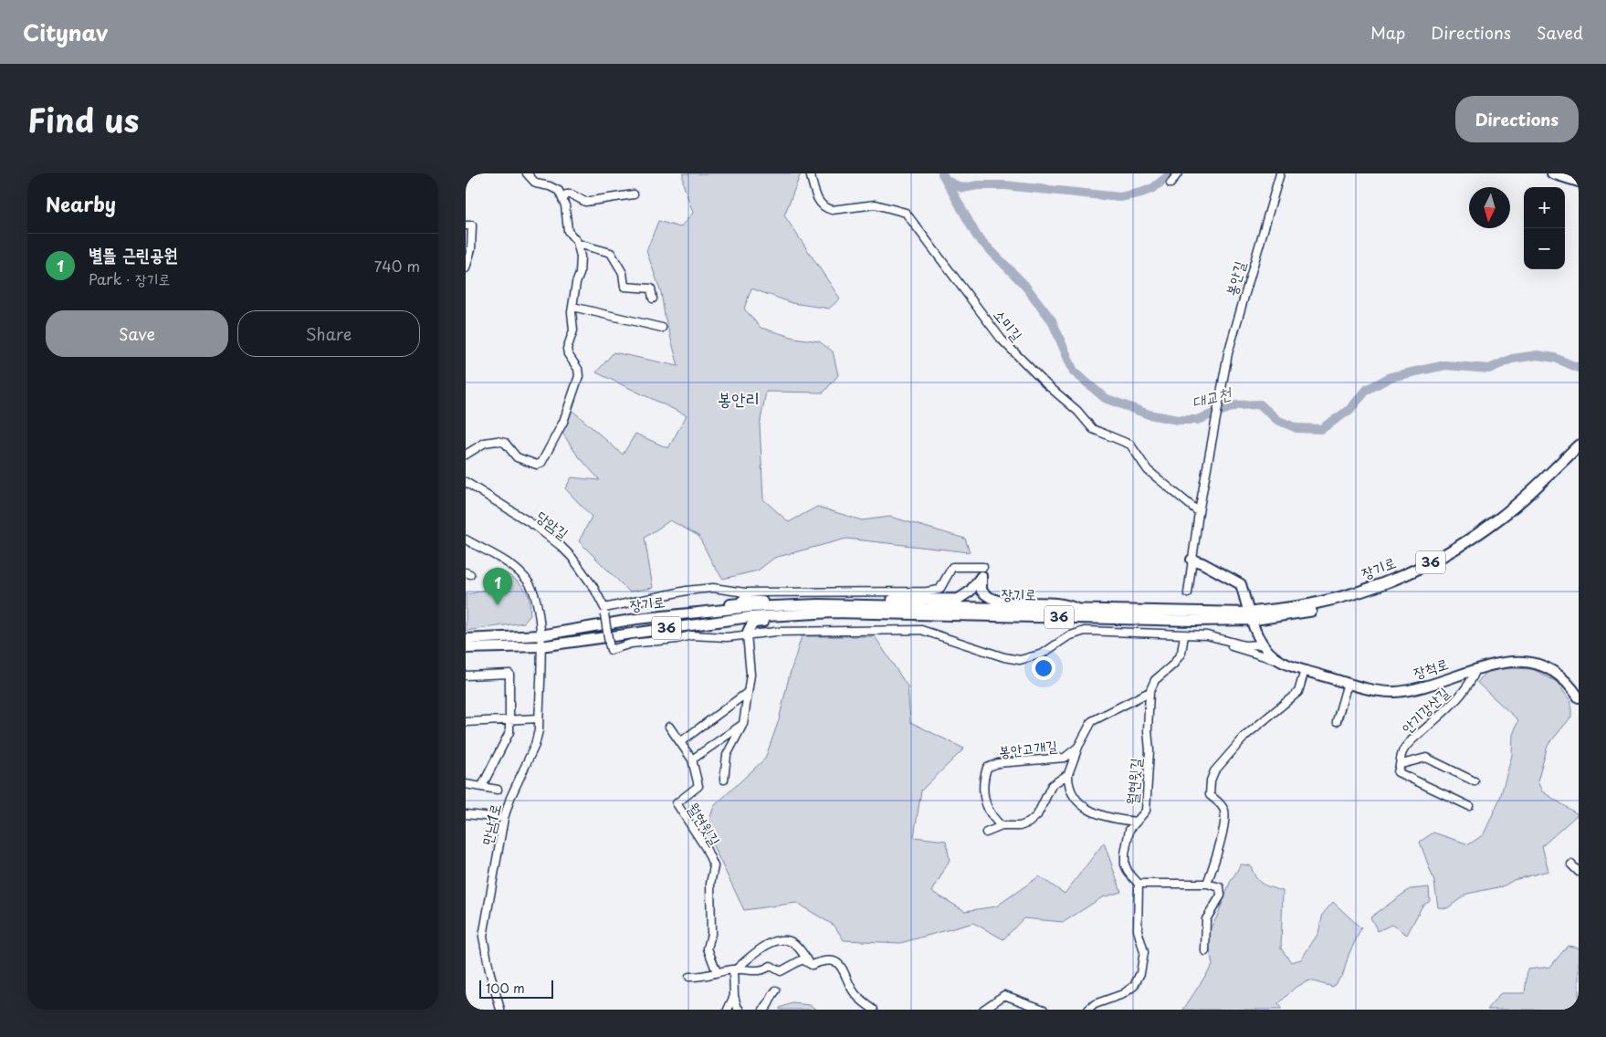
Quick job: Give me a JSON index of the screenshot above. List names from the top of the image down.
{
  "streets": {
    "highway": ["36", "장기로"],
    "main road": ["장척로"],
    "street": [
      "봉안길",
      "소미길",
      "당암길",
      "안기강산길",
      "봉안고개길",
      "월현윗길",
      "만남1로"
    ]
  },
  "crossings": [
    ["봉안길", "소미길"],
    ["장기로", "만남1로"],
    ["장척로", "안기강산길"],
    ["봉안고개길", "월현윗길"]
  ],
  "districts": ["봉안리"],
  "water": ["대교천"],
  "scale_bar": "100 m",
  "north": "bottom",
  "page": {
    "header": "Citynav",
    "nav": ["Map", "Directions", "Saved"],
    "title": "Find us",
    "buttons": [
      "Directions",
      ["Save", "Share"]
    ],
    "heading": "Nearby",
    "map_buttons": ["+", "−"],
    "list": [
      {
        "mark": "1",
        "name": "별뜰 근린공원",
        "note": "Park · 장기로",
        "value": "740 m"
      }
    ],
    "pins": "1",
    "scale": "100 m"
  }
}
